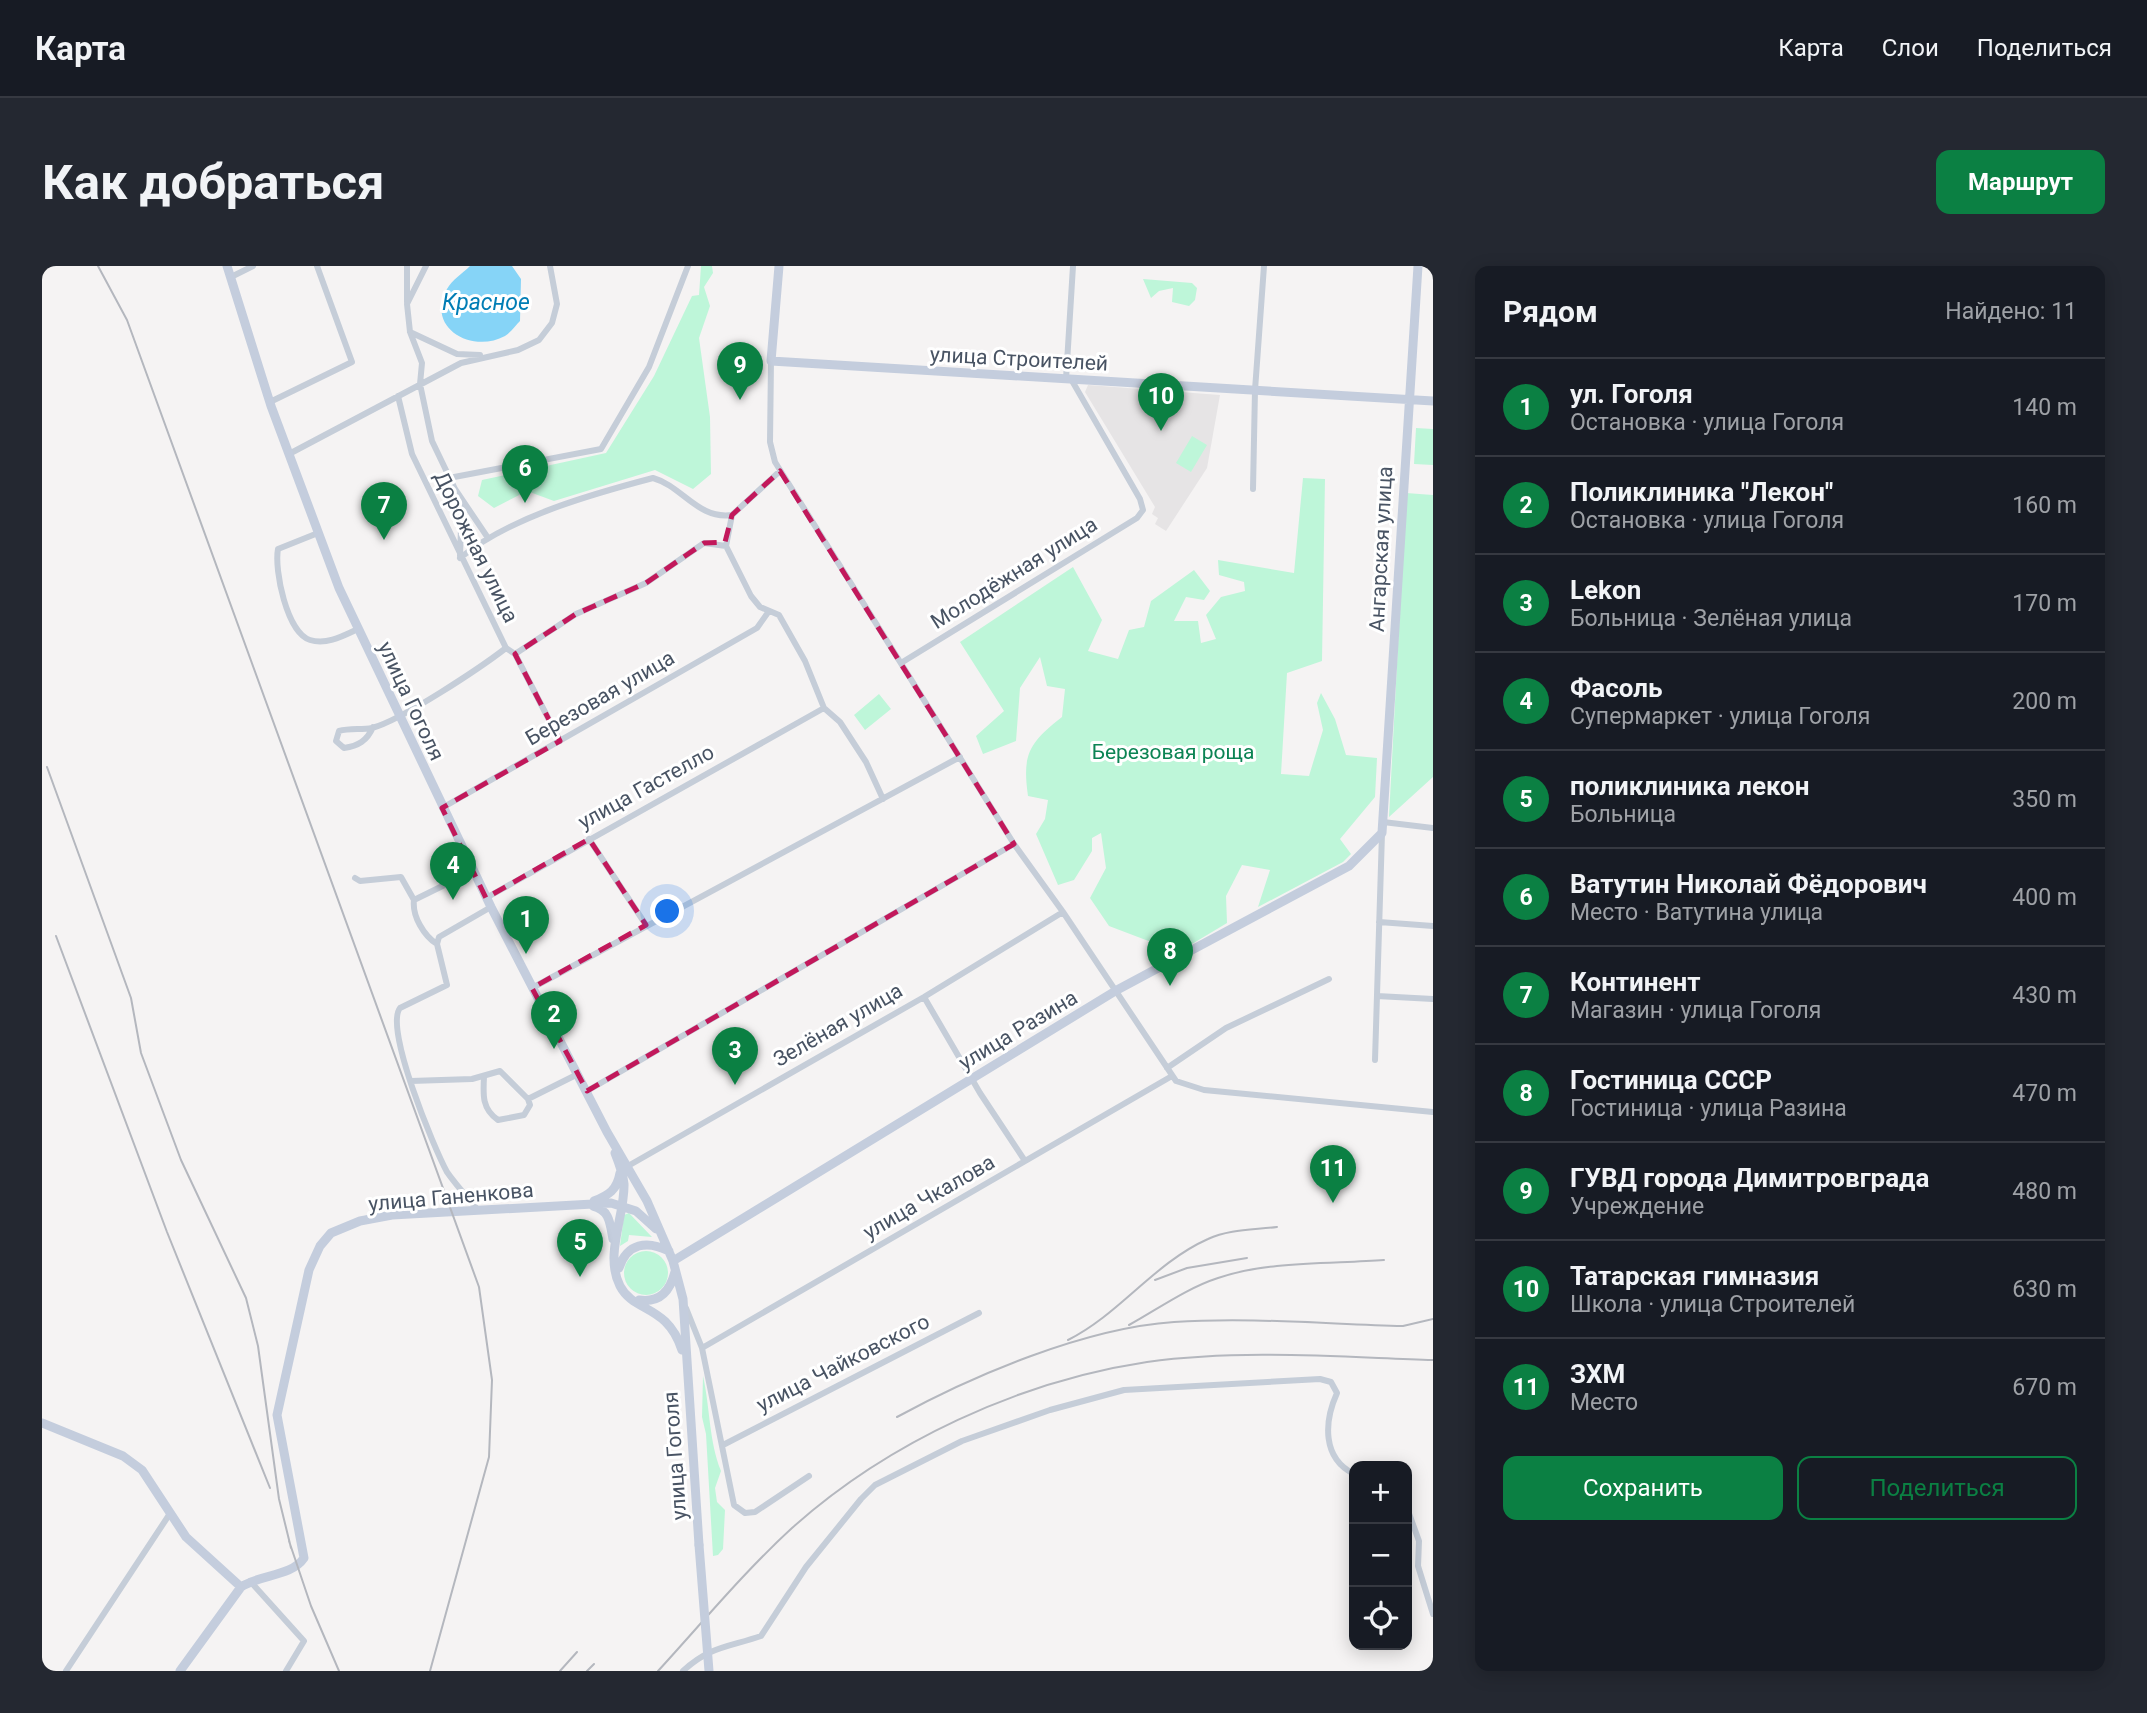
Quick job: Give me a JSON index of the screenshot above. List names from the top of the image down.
{
  "streets": {
    "street": [
      "улица Строителей",
      "Дорожная улица",
      "Ангарская улица",
      "Молодёжная улица",
      "Березовая улица",
      "улица Гоголя",
      "улица Гастелло",
      "Зелёная улица",
      "улица Разина",
      "улица Ганенкова",
      "улица Чкалова",
      "улица Чайковского"
    ]
  },
  "crossings": [
    ["улица Строителей", "Ангарская улица"],
    ["улица Строителей", "Молодёжная улица"],
    ["Дорожная улица", "Березовая улица"],
    ["Ангарская улица", "улица Разина"],
    ["Березовая улица", "улица Гоголя"],
    ["улица Гоголя", "улица Гастелло"],
    ["улица Гоголя", "Зелёная улица"],
    ["улица Гоголя", "улица Разина"]
  ],
  "water": ["Красное"],
  "parks": ["Березовая роща"],
  "page": {
    "header": "Карта",
    "nav": ["Карта", "Слои", "Поделиться"],
    "buttons": [
      "Маршрут",
      ["Сохранить", "Поделиться"]
    ],
    "title": "Как добраться",
    "heading": ["Рядом", "Найдено: 11"],
    "pins": [
      "9",
      "10",
      "6",
      "7",
      "4",
      "1",
      "8",
      "2",
      "3",
      "11",
      "5"
    ],
    "list": [
      {
        "mark": "1",
        "name": "ул. Гоголя",
        "note": "Остановка · улица Гоголя",
        "value": "140 m"
      },
      {
        "mark": "2",
        "name": "Поликлиника \"Лекон\"",
        "note": "Остановка · улица Гоголя",
        "value": "160 m"
      },
      {
        "mark": "3",
        "name": "Lekon",
        "note": "Больница · Зелёная улица",
        "value": "170 m"
      },
      {
        "mark": "4",
        "name": "Фасоль",
        "note": "Супермаркет · улица Гоголя",
        "value": "200 m"
      },
      {
        "mark": "5",
        "name": "поликлиника лекон",
        "note": "Больница",
        "value": "350 m"
      },
      {
        "mark": "6",
        "name": "Ватутин Николай Фёдорович",
        "note": "Место · Ватутина улица",
        "value": "400 m"
      },
      {
        "mark": "7",
        "name": "Континент",
        "note": "Магазин · улица Гоголя",
        "value": "430 m"
      },
      {
        "mark": "8",
        "name": "Гостиница СССР",
        "note": "Гостиница · улица Разина",
        "value": "470 m"
      },
      {
        "mark": "9",
        "name": "ГУВД города Димитровграда",
        "note": "Учреждение",
        "value": "480 m"
      },
      {
        "mark": "10",
        "name": "Татарская гимназия",
        "note": "Школа · улица Строителей",
        "value": "630 m"
      },
      {
        "mark": "11",
        "name": "ЗХМ",
        "note": "Место",
        "value": "670 m"
      }
    ],
    "map_buttons": ["+", "−"]
  }
}
